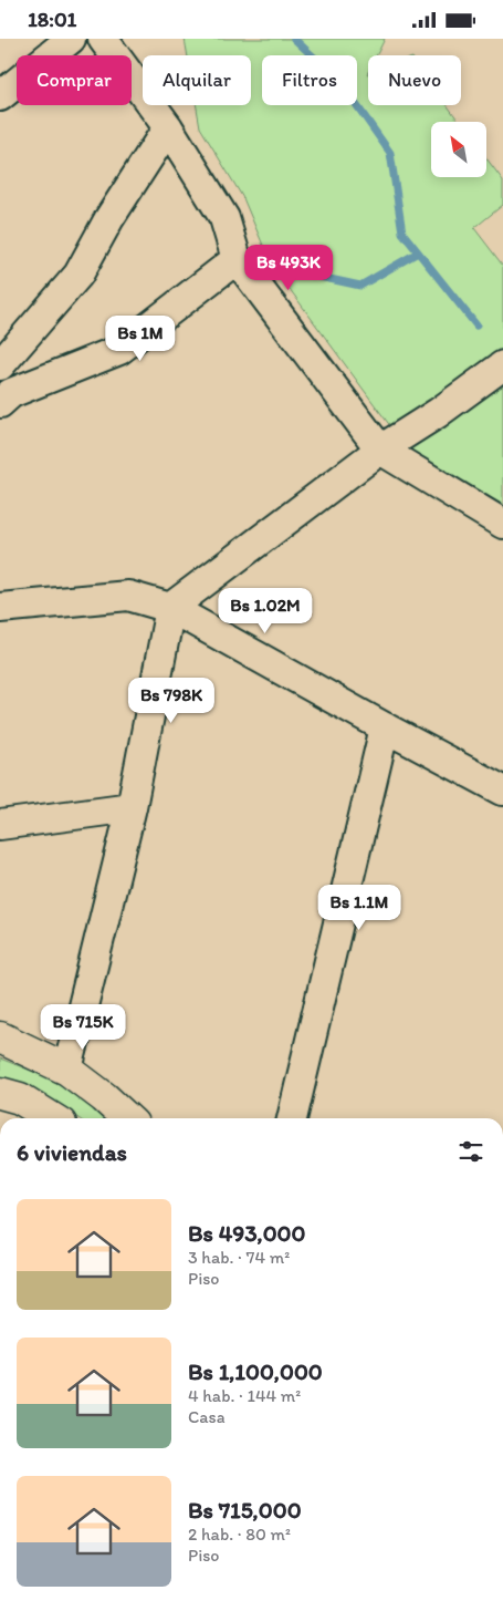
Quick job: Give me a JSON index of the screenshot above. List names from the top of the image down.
{
  "north": "top left",
  "page": {
    "status": "18:01",
    "chip": [
      "Comprar",
      "Alquilar",
      "Filtros",
      "Nuevo"
    ],
    "price": [
      "Bs 493K",
      "Bs 1M",
      "Bs 1.02M",
      "Bs 798K",
      "Bs 1.1M",
      "Bs 715K"
    ],
    "heading": "6 viviendas",
    "list": [
      {
        "name": "Bs 493,000",
        "note": "3 hab. · 74 m² · Piso"
      },
      {
        "name": "Bs 1,100,000",
        "note": "4 hab. · 144 m² · Casa"
      },
      {
        "name": "Bs 715,000",
        "note": "2 hab. · 80 m² · Piso"
      }
    ]
  }
}
